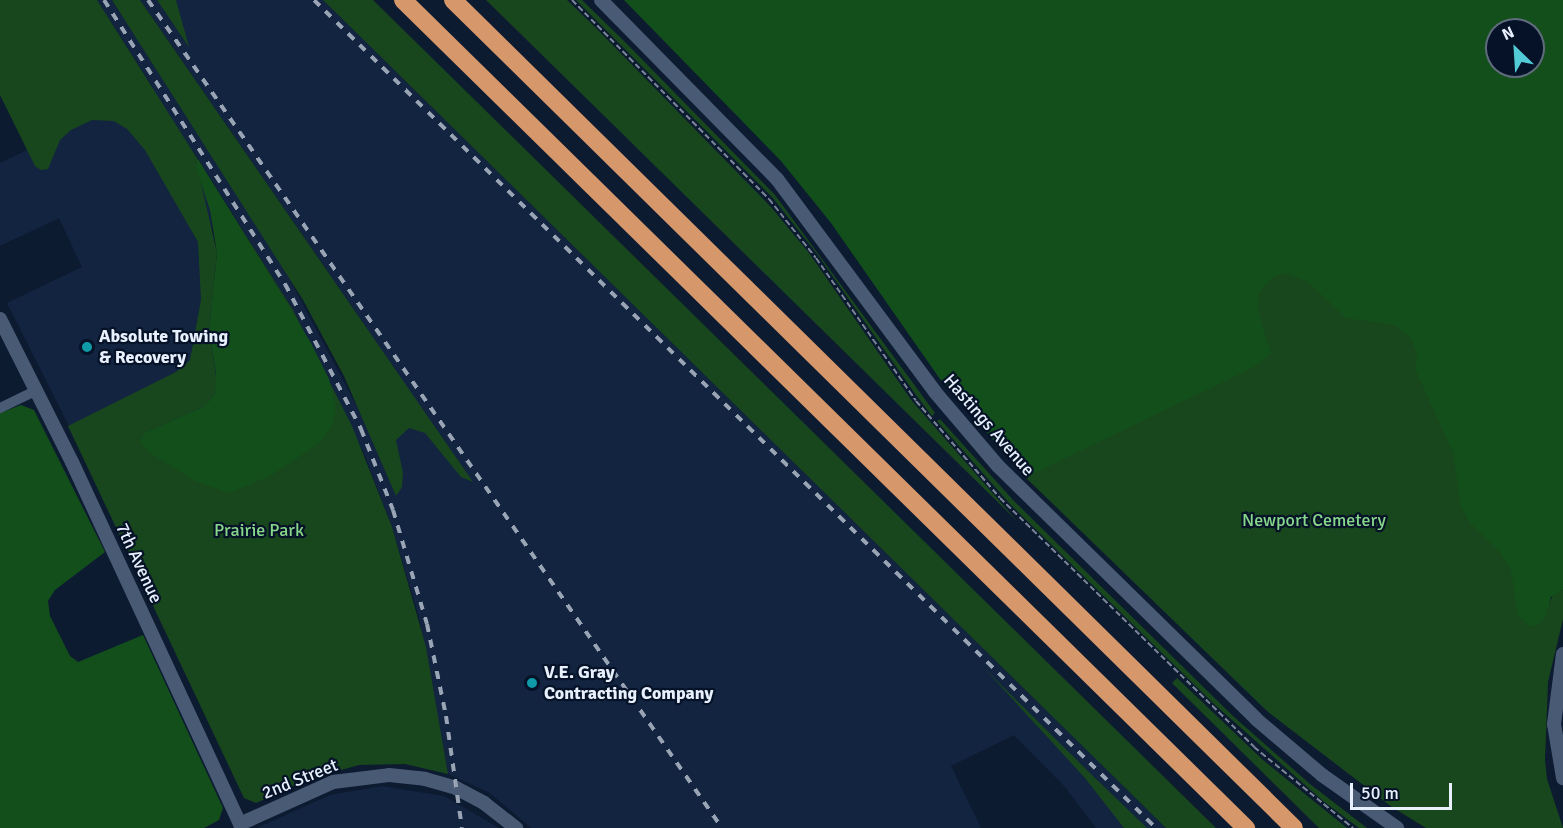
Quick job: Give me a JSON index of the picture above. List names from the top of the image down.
{
  "streets": {
    "street": ["Hastings Avenue", "7th Avenue", "2nd Street"]
  },
  "crossings": [
    ["7th Avenue", "2nd Street"]
  ],
  "parks": ["Newport Cemetery", "Prairie Park"],
  "places": ["Absolute Towing & Recovery", "V.E. Gray Contracting Company"],
  "scale_bar": "50 m",
  "north": "top left"
}
